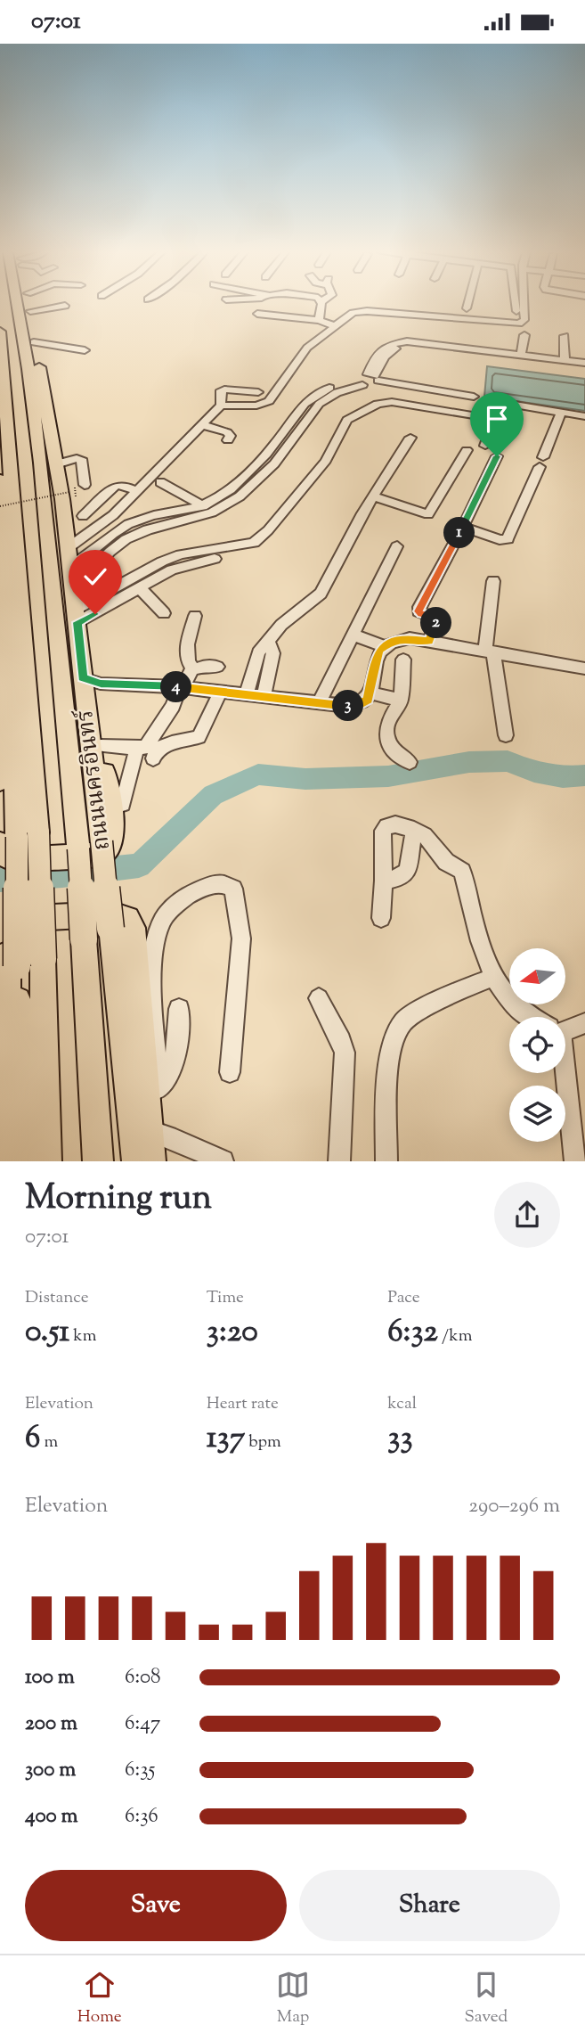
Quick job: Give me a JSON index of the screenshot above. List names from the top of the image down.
{
  "streets": {
    "main road": ["ถนนนครอินทร์"]
  },
  "north": "left",
  "page": {
    "status": "07:01",
    "pins": [
      "1",
      "2",
      "4",
      "3"
    ],
    "heading": ["Morning run", "07:01"],
    "stats": [
      ["Distance", "0.51 km"],
      ["Time", "3:20"],
      ["Pace", "6:32 /km"],
      ["Elevation", "6 m"],
      ["Heart rate", "137 bpm"],
      ["kcal", "33"]
    ],
    "chart": ["Elevation", "290–296 m"],
    "list": [
      {
        "name": "100 m",
        "note": "6:08"
      },
      {
        "name": "200 m",
        "note": "6:47"
      },
      {
        "name": "300 m",
        "note": "6:35"
      },
      {
        "name": "400 m",
        "note": "6:36"
      }
    ],
    "buttons": ["Save", "Share"],
    "tabs": ["Home", "Map", "Saved"]
  }
}
